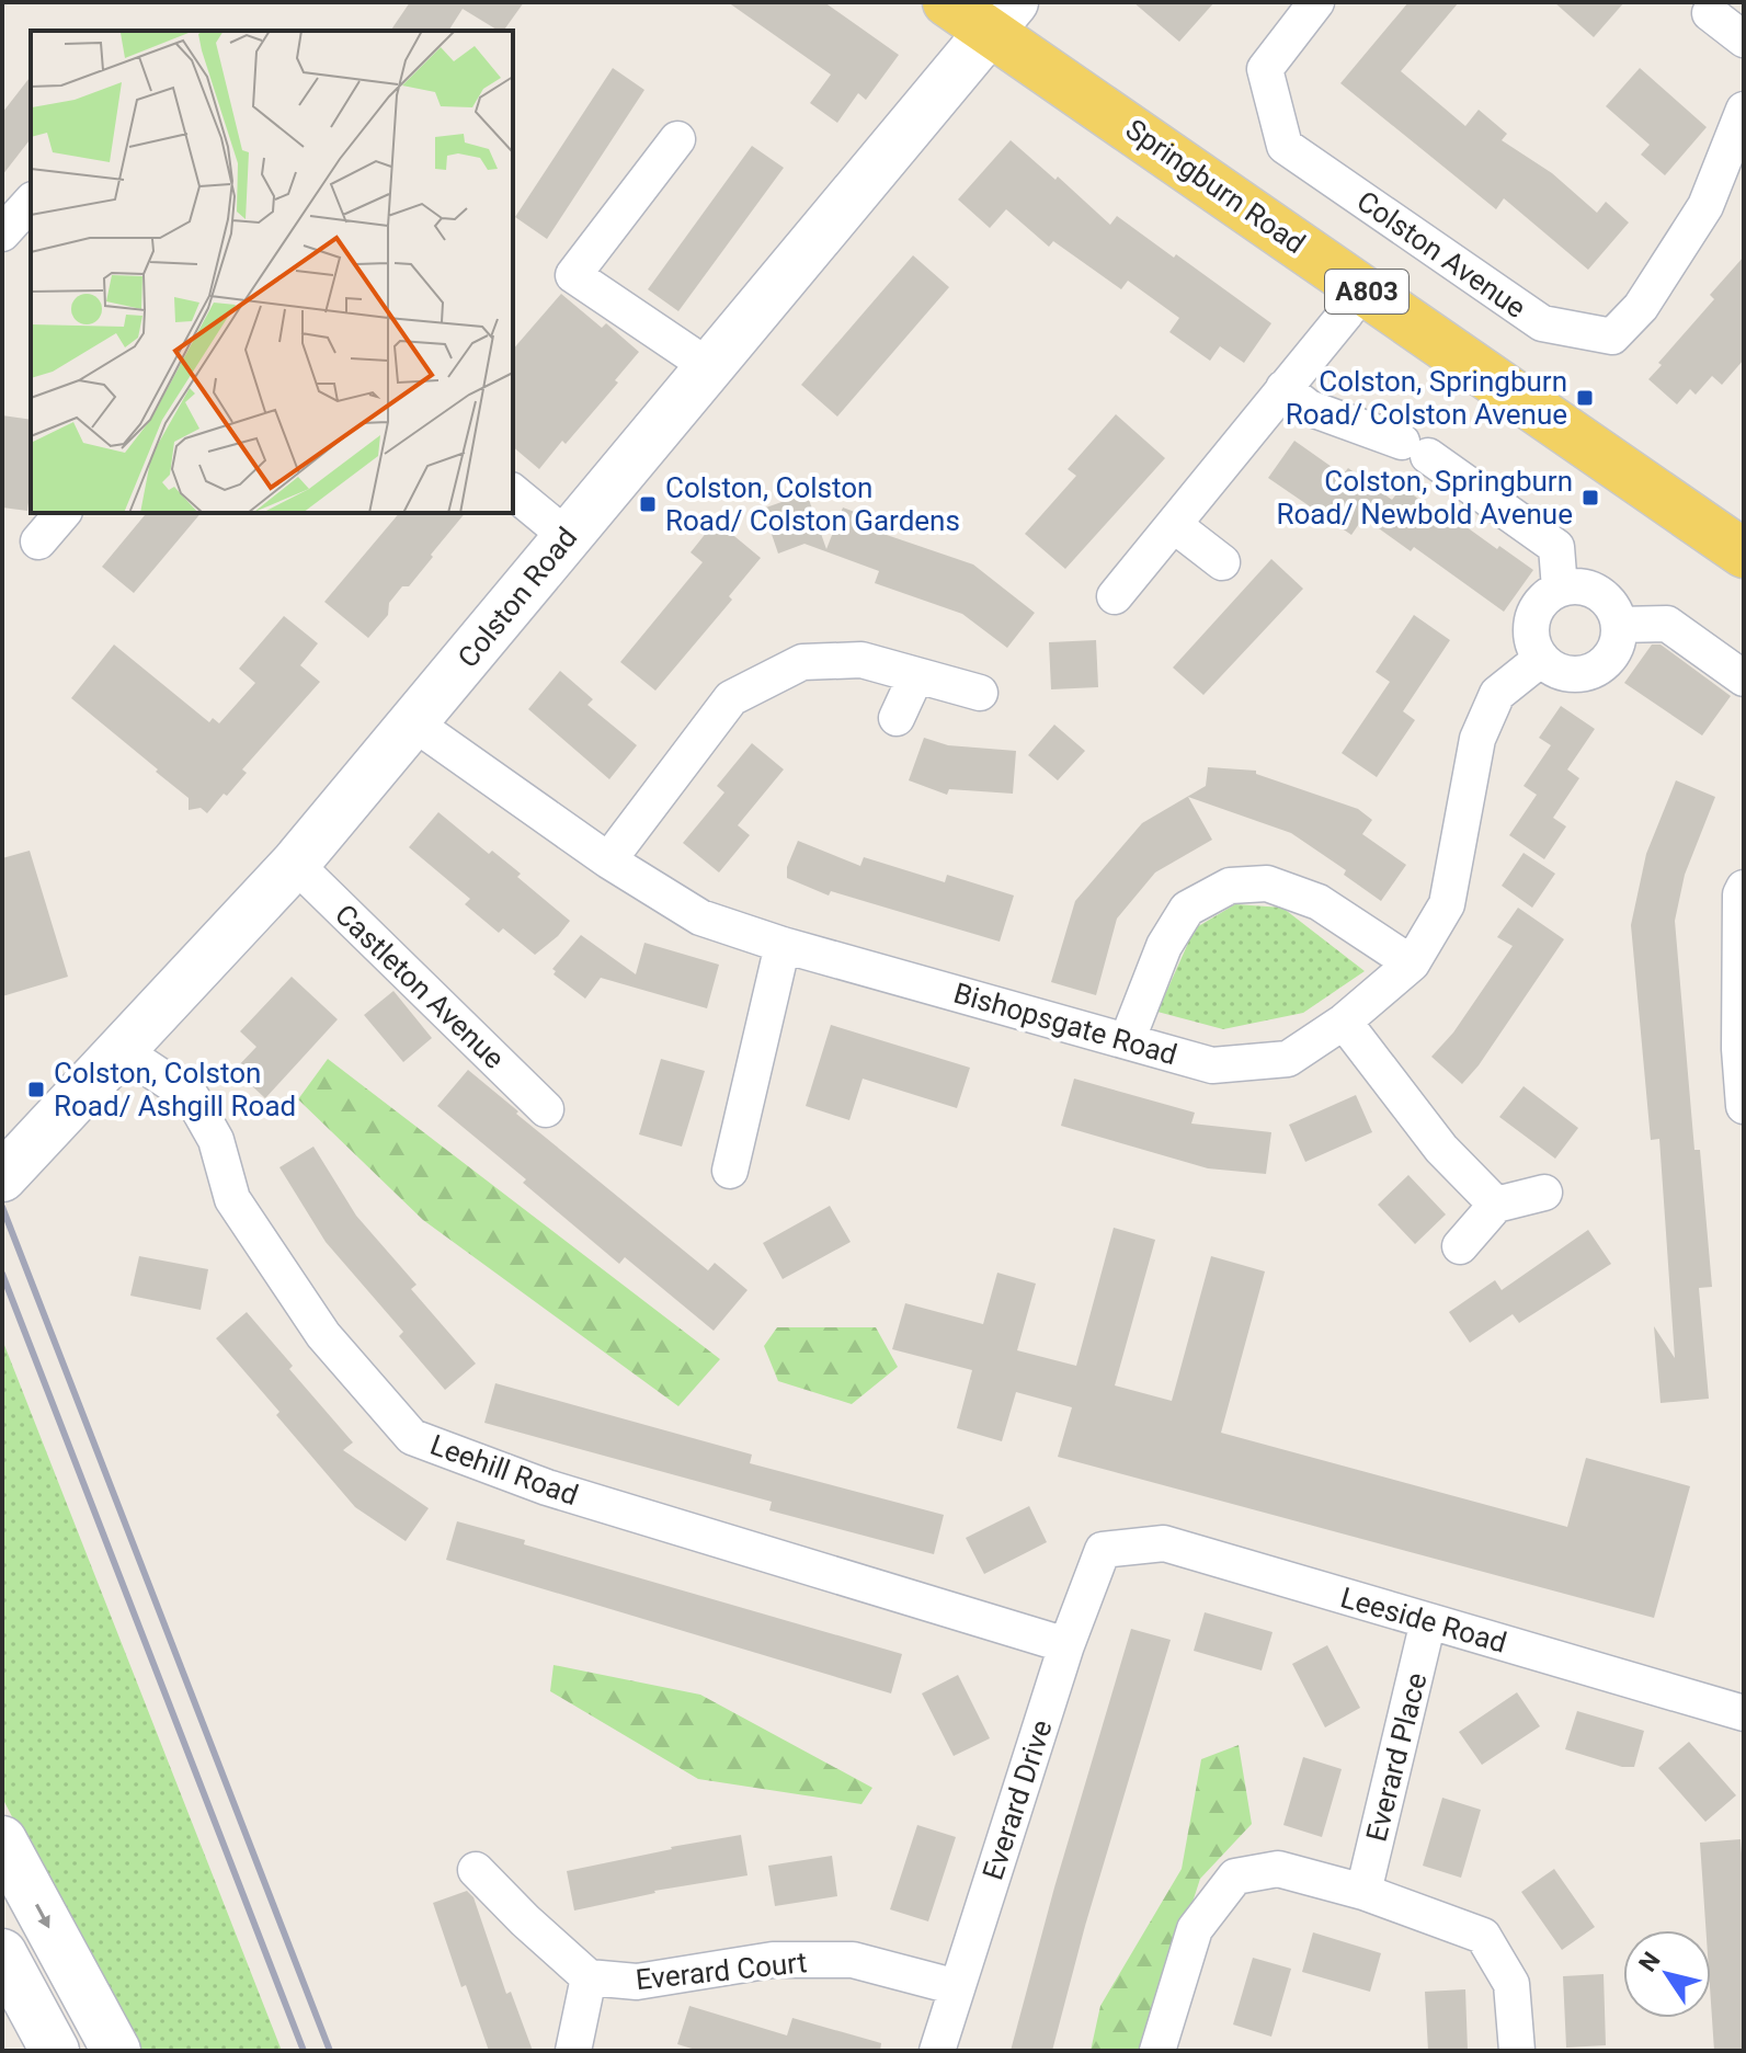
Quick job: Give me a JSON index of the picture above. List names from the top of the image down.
{
  "streets": {
    "main road": ["Springburn Road", "A803"],
    "street": [
      "Colston Avenue",
      "Colston Road",
      "Castleton Avenue",
      "Bishopsgate Road",
      "Leehill Road",
      "Leeside Road",
      "Everard Place",
      "Everard Drive",
      "Everard Court"
    ]
  },
  "crossings": [
    ["Springburn Road", "A803"],
    ["Springburn Road", "Colston Road"],
    ["A803", "Colston Road"],
    ["Colston Road", "Castleton Avenue"],
    ["Colston Road", "Bishopsgate Road"],
    ["Colston Road", "Leehill Road"],
    ["Leehill Road", "Everard Drive"],
    ["Leeside Road", "Everard Place"],
    ["Leeside Road", "Everard Drive"],
    ["Everard Drive", "Everard Court"]
  ],
  "places": {
    "transit": [
      "Colston, Springburn Road/ Colston Avenue",
      "Colston, Springburn Road/ Newbold Avenue",
      "Colston, Colston Road/ Colston Gardens",
      "Colston, Colston Road/ Ashgill Road"
    ]
  },
  "north": "top left"
}
